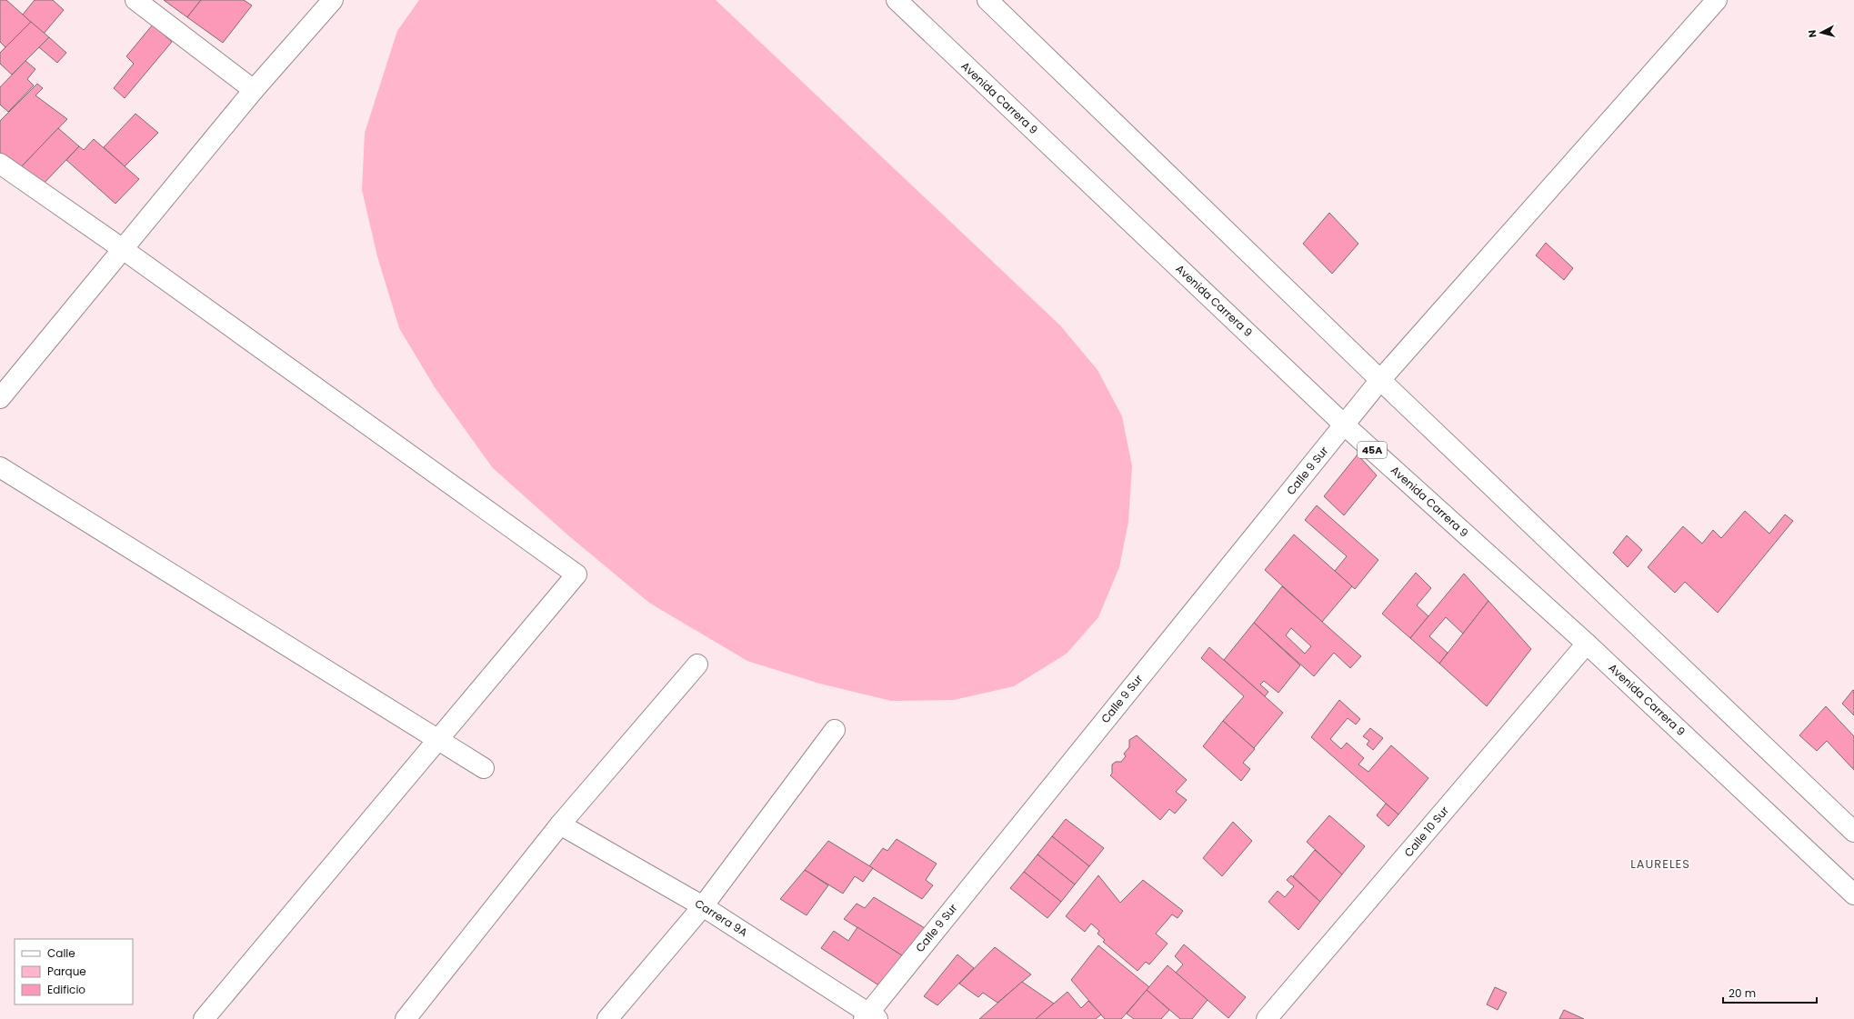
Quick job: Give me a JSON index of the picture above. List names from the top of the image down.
{
  "streets": {
    "street": [
      "Avenida Carrera 9",
      "45A",
      "Calle 9 Sur",
      "Calle 10 Sur",
      "Carrera 9A"
    ]
  },
  "crossings": [
    ["Avenida Carrera 9", "Calle 9 Sur"],
    ["Avenida Carrera 9", "Calle 10 Sur"],
    ["Calle 9 Sur", "Carrera 9A"]
  ],
  "districts": ["LAURELES"],
  "legend": ["Calle", "Parque", "Edificio"],
  "scale_bar": "20 m",
  "north": "left"
}
